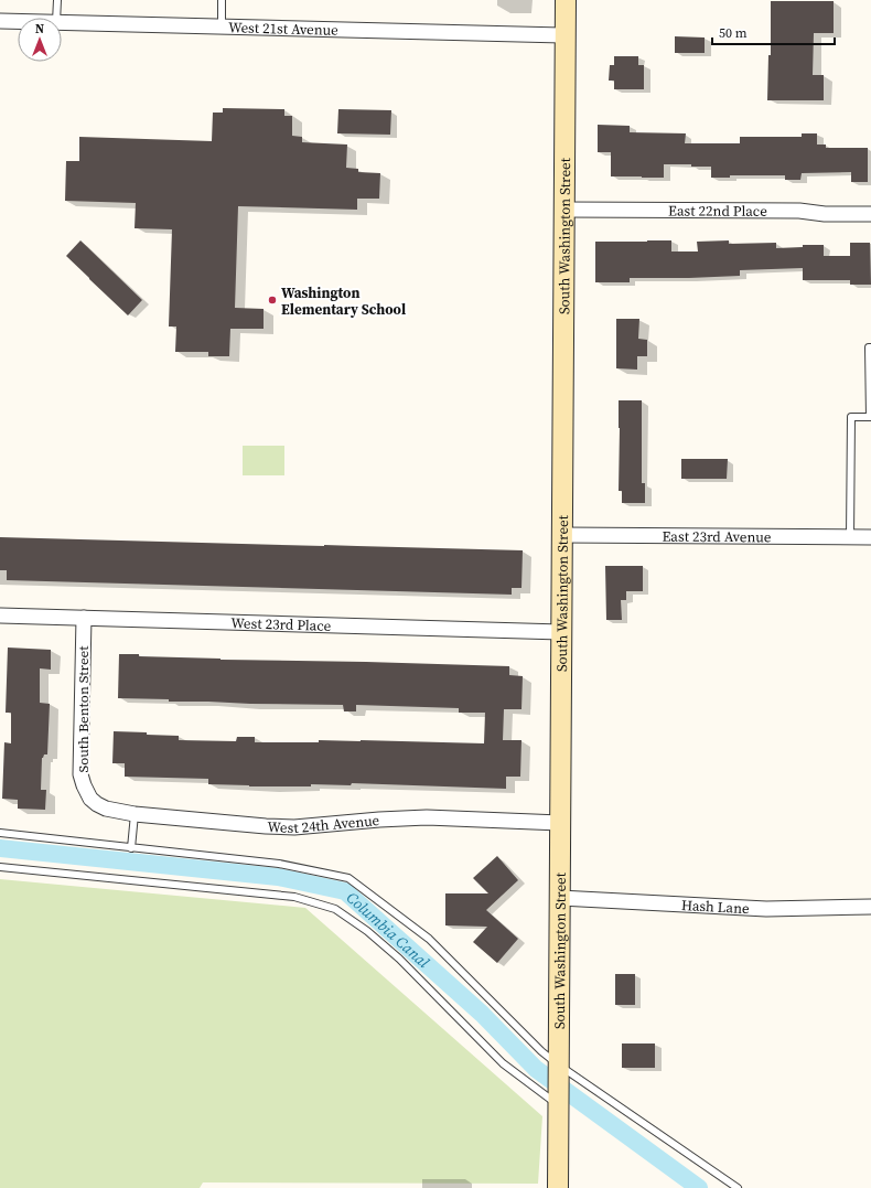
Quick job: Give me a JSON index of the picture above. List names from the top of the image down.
{
  "streets": {
    "main road": ["South Washington Street"],
    "street": [
      "West 21st Avenue",
      "East 22nd Place",
      "East 23rd Avenue",
      "West 23rd Place",
      "South Benton Street",
      "West 24th Avenue",
      "Hash Lane"
    ]
  },
  "crossings": [
    ["West 21st Avenue", "South Washington Street"],
    ["East 22nd Place", "South Washington Street"],
    ["South Washington Street", "East 23rd Avenue"],
    ["South Washington Street", "West 23rd Place"],
    ["South Washington Street", "West 24th Avenue"],
    ["South Washington Street", "Hash Lane"],
    ["West 23rd Place", "South Benton Street"],
    ["South Benton Street", "West 24th Avenue"]
  ],
  "water": ["Columbia Canal"],
  "places": ["Washington Elementary School"],
  "scale_bar": "50 m",
  "north": "top"
}
